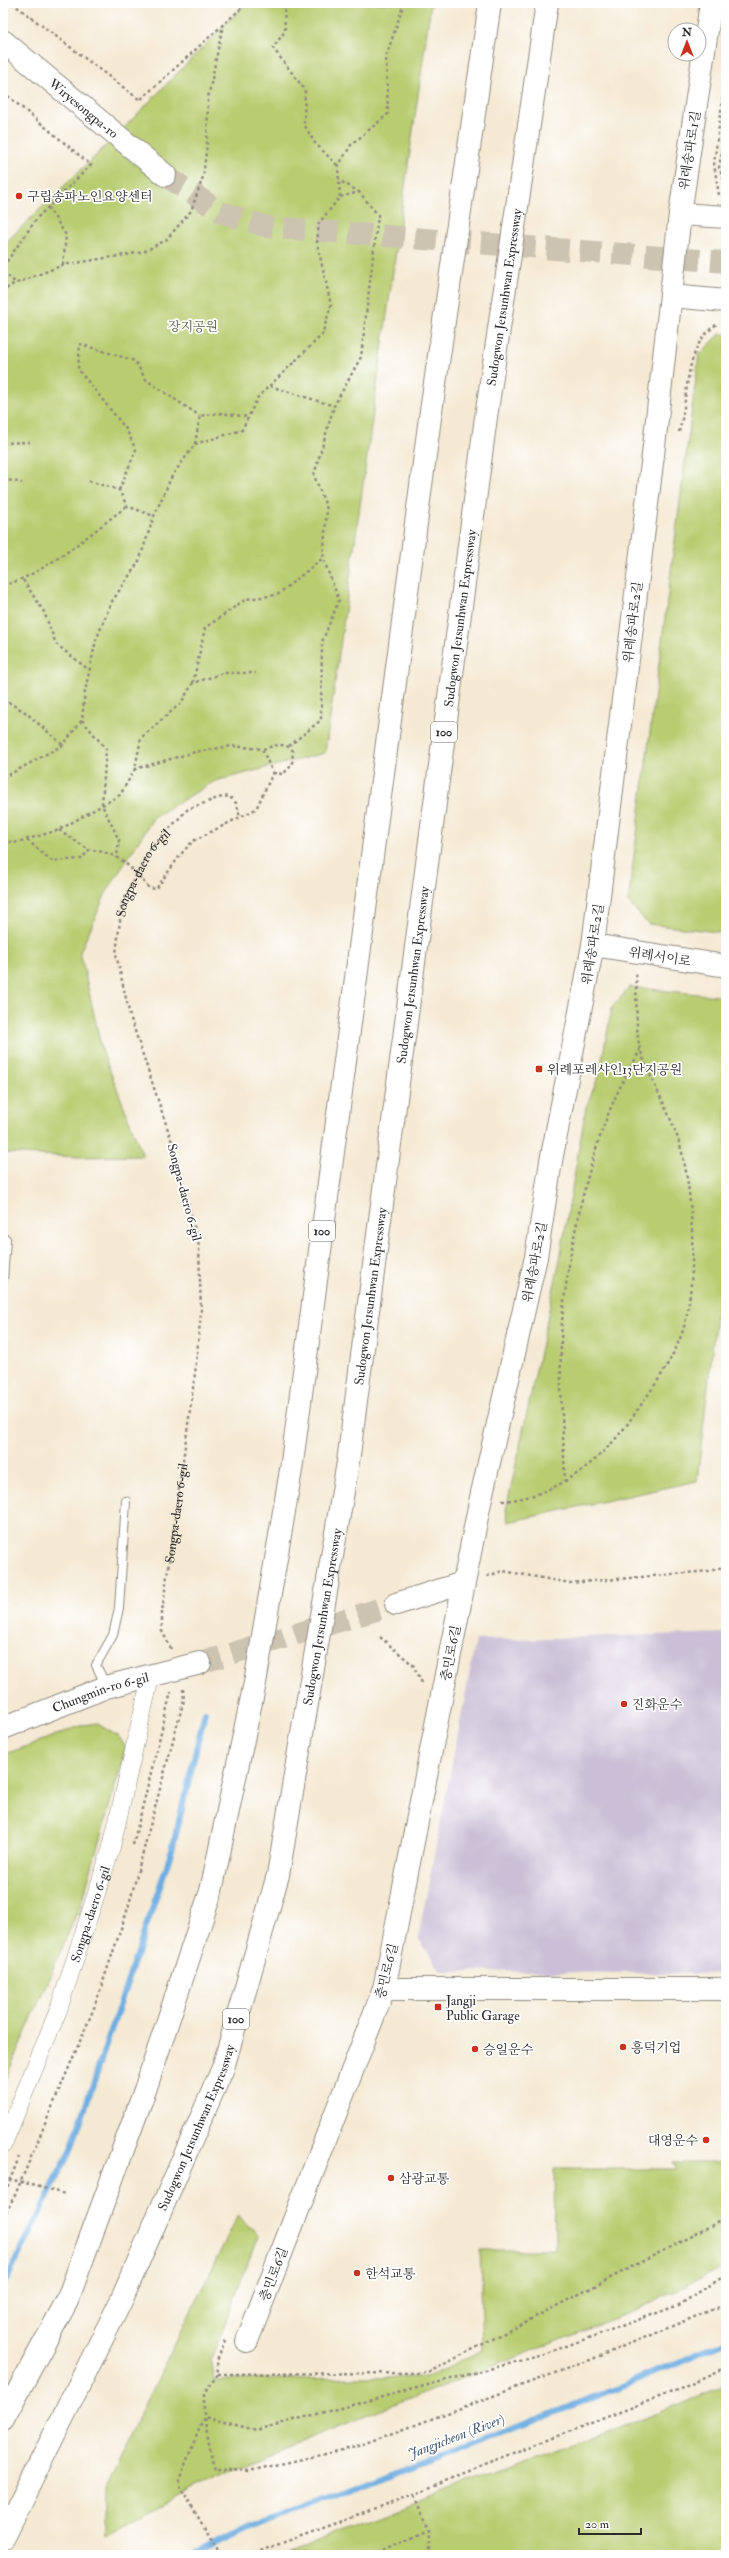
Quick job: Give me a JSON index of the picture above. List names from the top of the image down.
{
  "streets": {
    "main road": [
      "Wiryesongpa-ro",
      "위례송파로1길",
      "Sudogwon Je1sunhwan Expressway",
      "위례송파로2길",
      "100",
      "위례서이로",
      "충민로6길",
      "Chungmin-ro 6-gil"
    ],
    "street": ["Songpa-daero 6-gil"]
  },
  "crossings": [
    ["위례송파로1길", "위례송파로2길"],
    ["위례송파로2길", "위례서이로"],
    ["위례송파로2길", "충민로6길"],
    ["Songpa-daero 6-gil", "Chungmin-ro 6-gil"]
  ],
  "water": ["Jangjicheon (River)"],
  "parks": ["장지공원"],
  "places": {
    "other": [
      "구립송파노인요양센터",
      "진화운수",
      "흥덕기업",
      "승일운수",
      "대영운수",
      "삼광교통",
      "한석교통"
    ],
    "transit": ["위례포레샤인13단지공원", "Jangji Public Garage"]
  },
  "scale_bar": "20 m",
  "north": "top"
}
